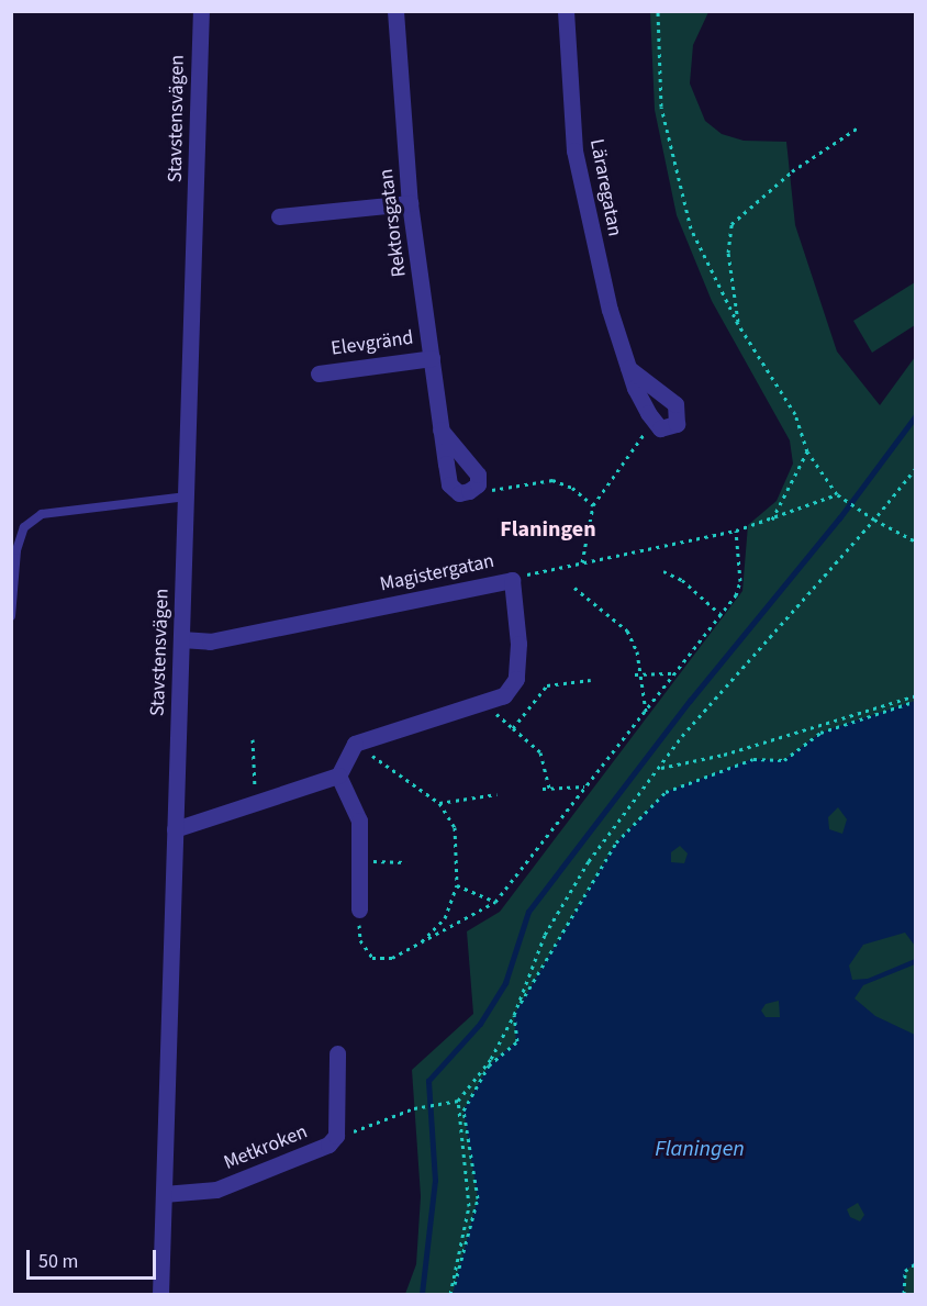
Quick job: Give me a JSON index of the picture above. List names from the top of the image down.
{
  "streets": {
    "street": [
      "Stavstensvägen",
      "Läraregatan",
      "Rektorsgatan",
      "Elevgränd",
      "Magistergatan",
      "Metkroken"
    ]
  },
  "crossings": [
    ["Stavstensvägen", "Magistergatan"],
    ["Stavstensvägen", "Metkroken"],
    ["Rektorsgatan", "Elevgränd"]
  ],
  "districts": ["Flaningen"],
  "water": ["Flaningen"],
  "scale_bar": "50 m"
}
